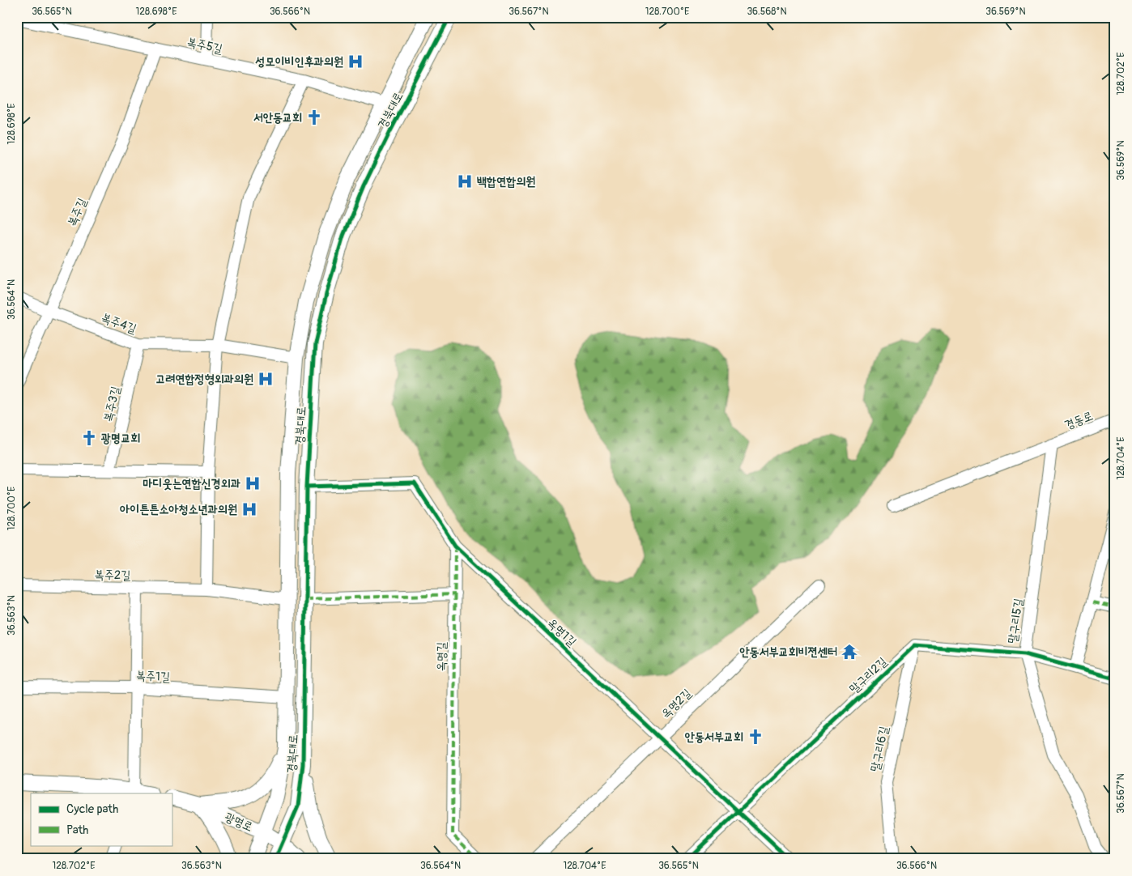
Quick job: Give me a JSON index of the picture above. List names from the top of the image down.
{
  "streets": {
    "street": [
      "복주5길",
      "경북대로",
      "복주길",
      "복주4길",
      "복주3길",
      "경동로",
      "복주2길",
      "말구리5길",
      "옥명1길",
      "옥명길",
      "말구리2길",
      "복주1길",
      "옥명2길",
      "말구리6길",
      "광명로"
    ]
  },
  "crossings": [
    ["복주5길", "경북대로"],
    ["복주5길", "복주길"],
    ["경북대로", "복주4길"],
    ["경북대로", "복주2길"],
    ["경북대로", "옥명1길"],
    ["경북대로", "복주1길"],
    ["경북대로", "광명로"],
    ["복주길", "복주4길"],
    ["복주4길", "복주3길"],
    ["경동로", "말구리5길"],
    ["옥명1길", "옥명길"],
    ["옥명1길", "말구리2길"],
    ["옥명1길", "옥명2길"],
    ["말구리2길", "말구리6길"]
  ],
  "places": {
    "hospital": [
      "성모이비인후과의원",
      "백합연합의원",
      "고려연합정형외과의원",
      "마디웃는연합신경외과",
      "아이튼튼소아청소년과의원"
    ],
    "church": ["서안동교회", "광명교회", "안동서부교회"],
    "temple": ["안동서부교회비젼센터"]
  },
  "legend": ["Cycle path", "Path"],
  "coordinates": [
    "36.565°N",
    "128.698°E",
    "36.566°N",
    "36.567°N",
    "128.700°E",
    "36.568°N",
    "36.569°N",
    "128.702°E",
    "36.564°N",
    "128.704°E",
    "36.563°N"
  ]
}
